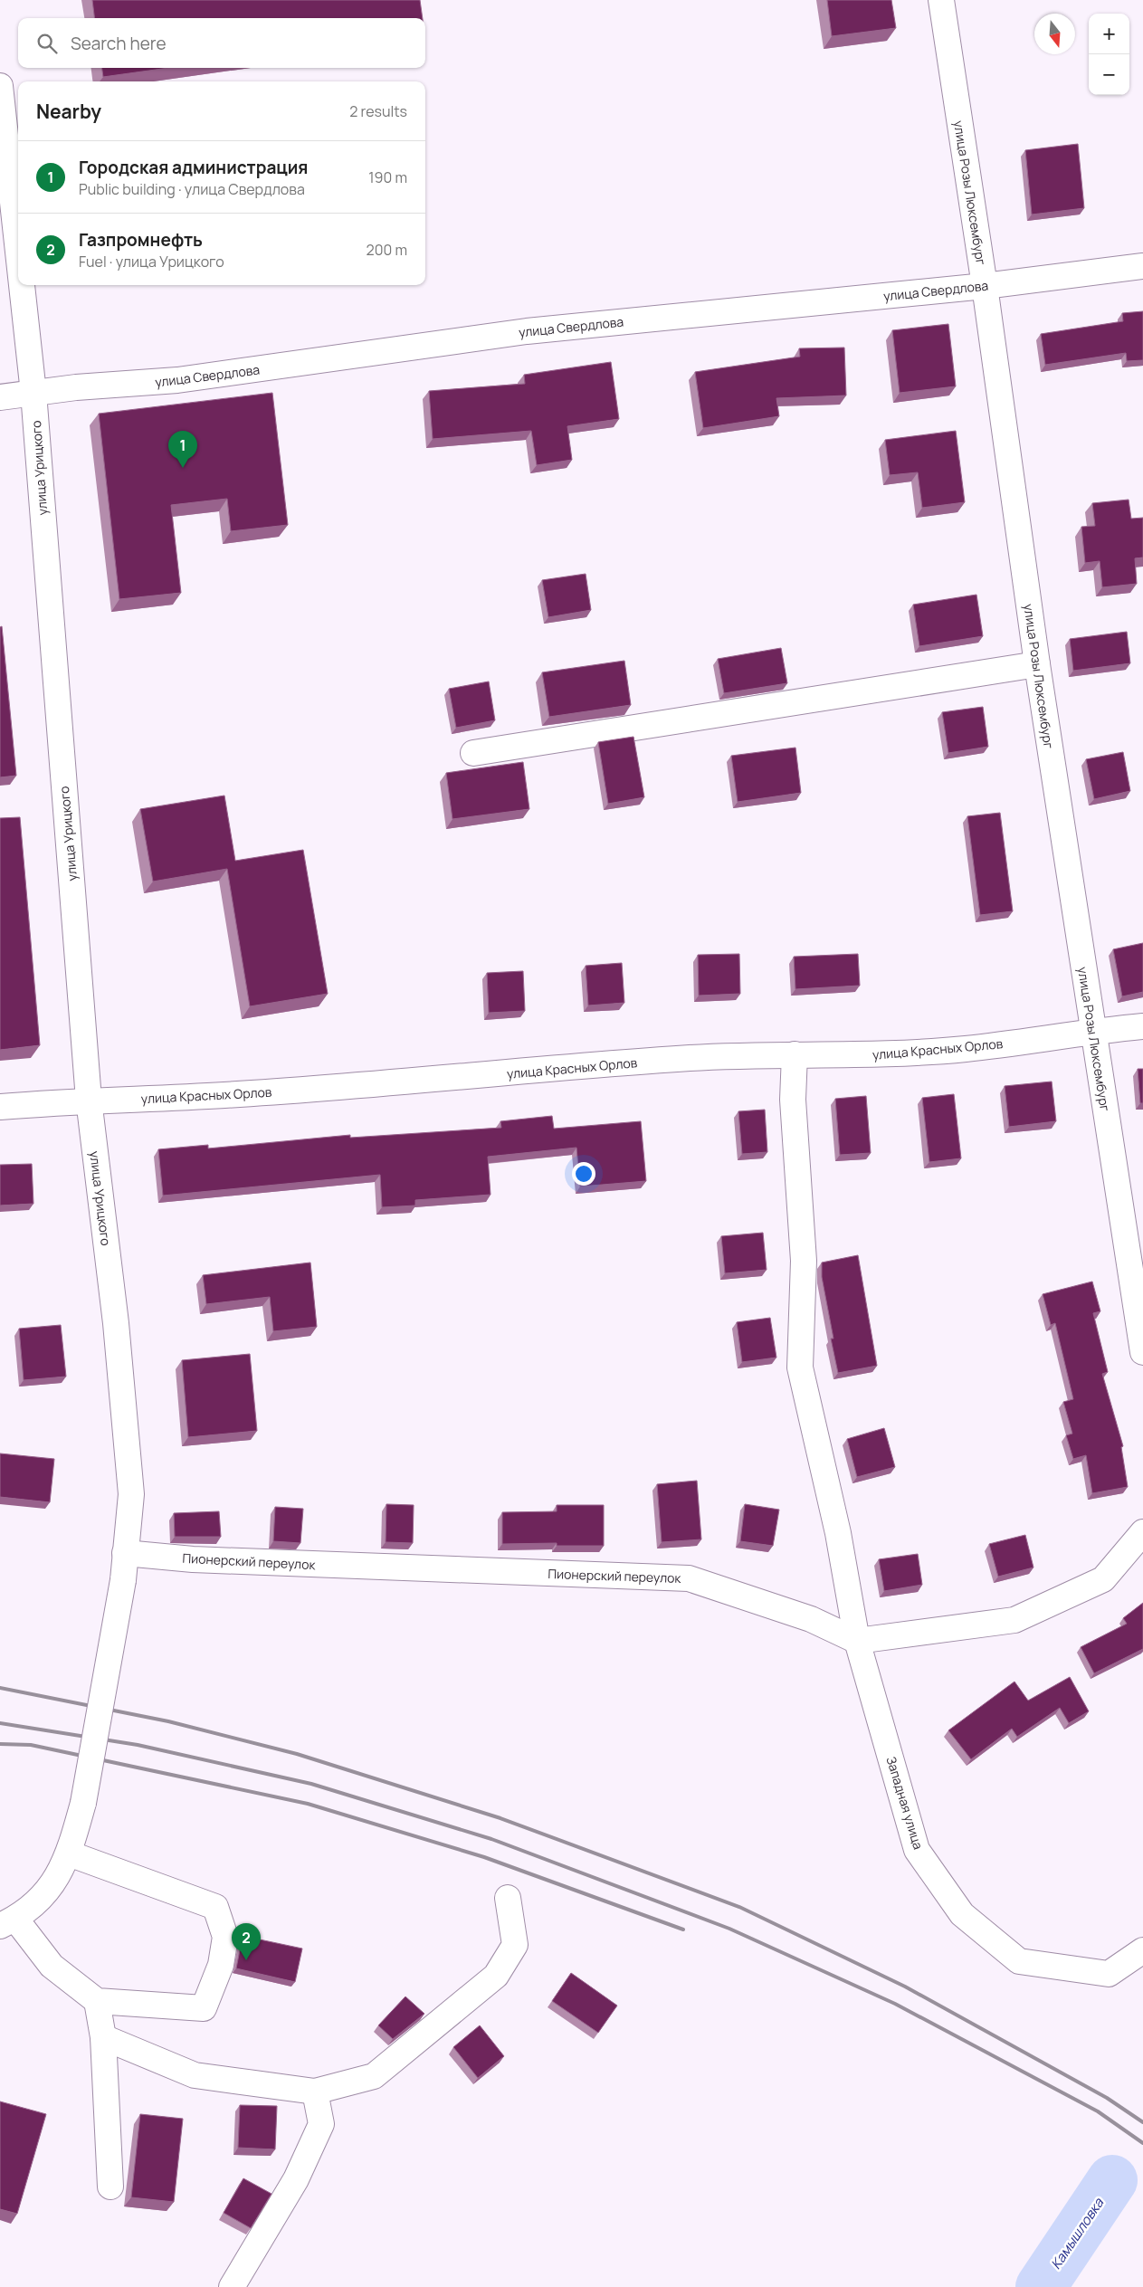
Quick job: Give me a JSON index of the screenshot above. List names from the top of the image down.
{
  "streets": {
    "street": [
      "улица Розы Люксембург",
      "улица Свердлова",
      "улица Урицкого",
      "улица Красных Орлов",
      "Пионерский переулок",
      "Западная улица"
    ]
  },
  "crossings": [
    ["улица Розы Люксембург", "улица Свердлова"],
    ["улица Розы Люксембург", "улица Красных Орлов"],
    ["улица Свердлова", "улица Урицкого"],
    ["улица Урицкого", "улица Красных Орлов"],
    ["улица Урицкого", "Пионерский переулок"],
    ["улица Красных Орлов", "Западная улица"],
    ["Пионерский переулок", "Западная улица"]
  ],
  "water": ["Камышловка"],
  "north": "bottom",
  "page": {
    "map_buttons": ["+", "−"],
    "search": "Search here",
    "heading": ["Nearby", "2 results"],
    "list": [
      {
        "mark": "1",
        "name": "Городская администрация",
        "note": "Public building · улица Свердлова",
        "value": "190 m"
      },
      {
        "mark": "2",
        "name": "Газпромнефть",
        "note": "Fuel · улица Урицкого",
        "value": "200 m"
      }
    ],
    "pins": ["1", "2"]
  }
}
